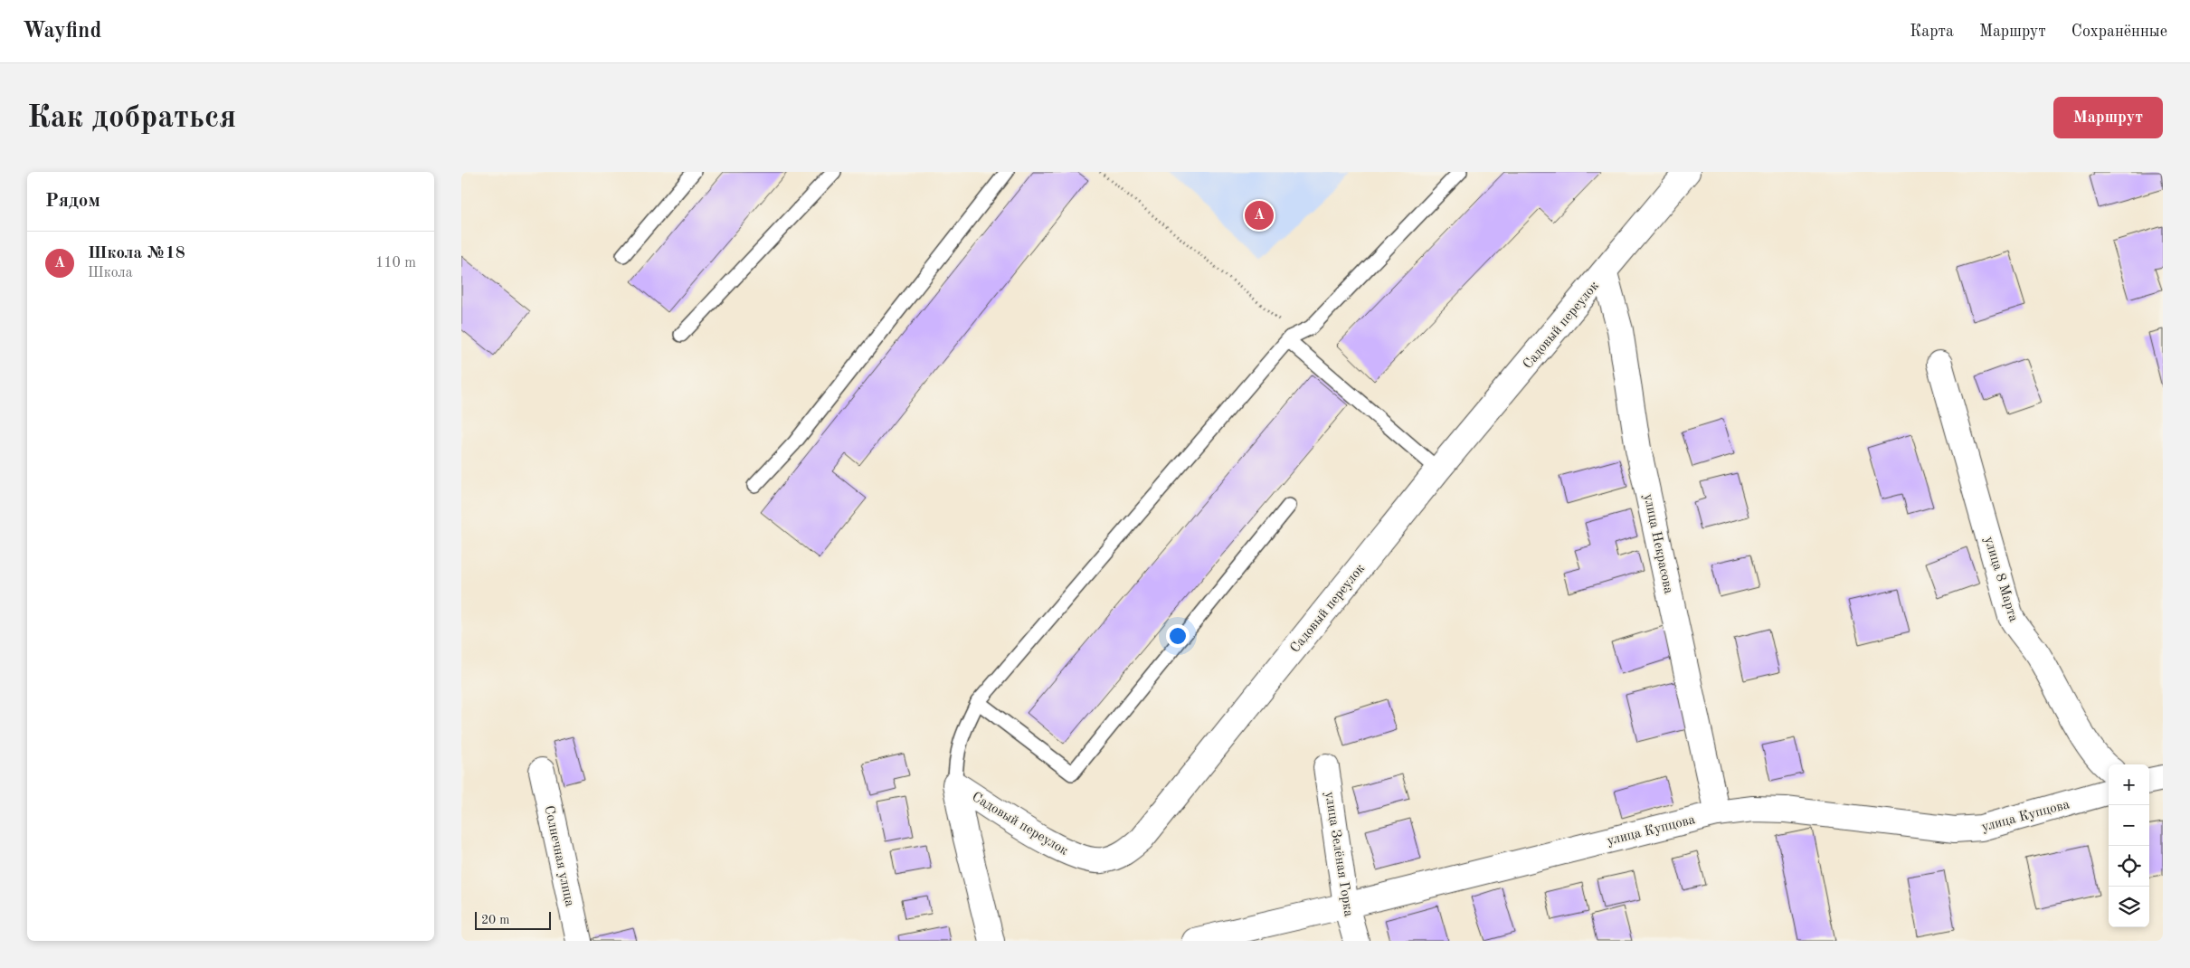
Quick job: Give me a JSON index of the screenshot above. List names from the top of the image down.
{
  "streets": {
    "street": [
      "Садовый переулок",
      "улица Некрасова",
      "улица 8 Марта",
      "улица Купцова",
      "улица Зелёная Горка",
      "Солнечная улица"
    ]
  },
  "crossings": [
    ["Садовый переулок", "улица Некрасова"],
    ["улица Некрасова", "улица Купцова"],
    ["улица Купцова", "улица Зелёная Горка"]
  ],
  "scale_bar": "20 m",
  "page": {
    "header": "Wayfind",
    "nav": ["Карта", "Маршрут", "Сохранённые"],
    "buttons": "Маршрут",
    "title": "Как добраться",
    "heading": "Рядом",
    "pins": "A",
    "list": [
      {
        "mark": "A",
        "name": "Школа №18",
        "note": "Школа",
        "value": "110 m"
      }
    ],
    "map_buttons": ["+", "−"],
    "scale": "20 m"
  }
}
